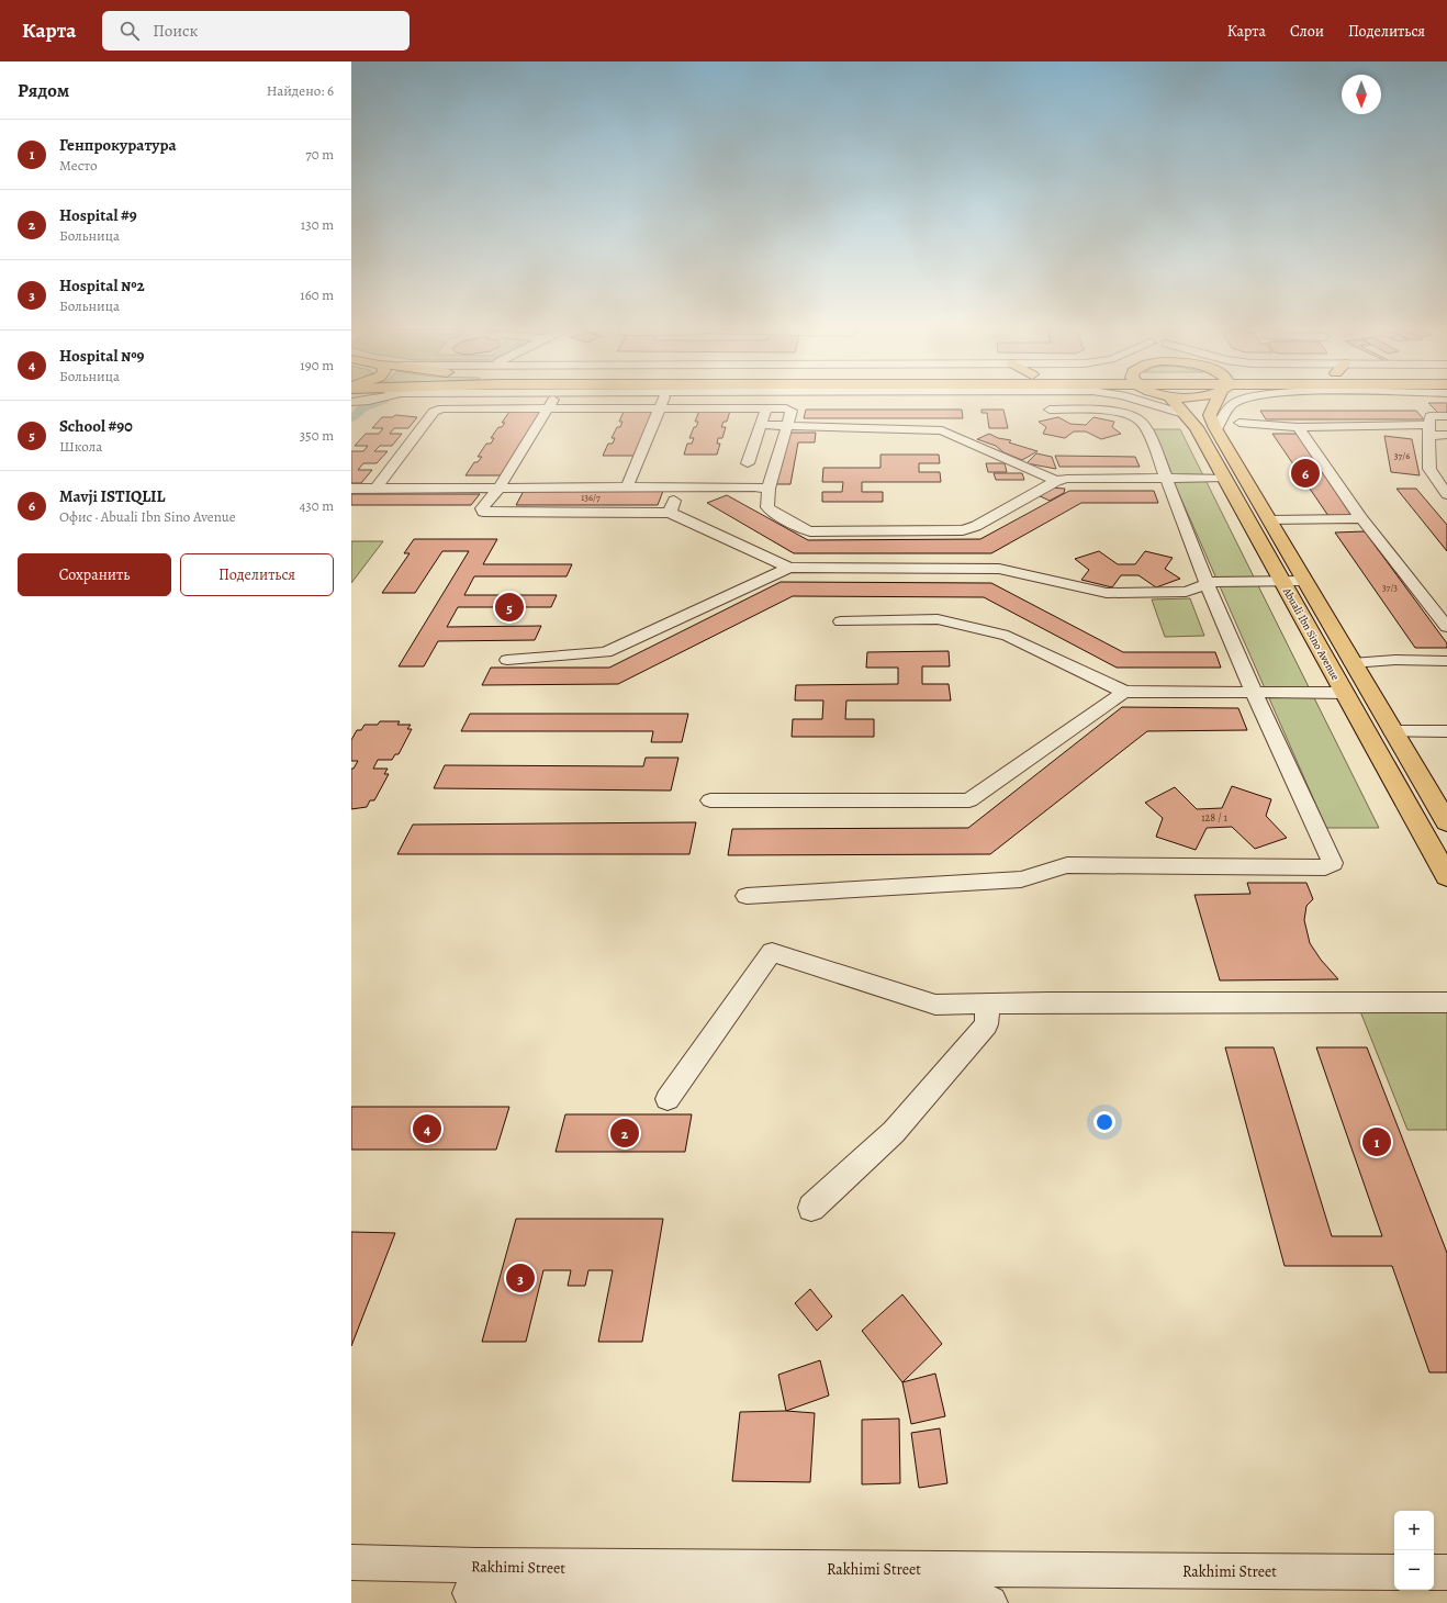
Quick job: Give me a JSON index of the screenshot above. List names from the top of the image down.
{
  "streets": {
    "main road": ["Abuali Ibn Sino Avenue"],
    "street": ["Rakhimi Street"]
  },
  "house_numbers": [
    "37/6",
    "136/7",
    "37/3",
    "128 / 1"
  ],
  "north": "bottom",
  "page": {
    "header": "Карта",
    "search": "Поиск",
    "nav": ["Карта", "Слои", "Поделиться"],
    "heading": ["Рядом", "Найдено: 6"],
    "list": [
      {
        "mark": "1",
        "name": "Генпрокуратура",
        "note": "Место",
        "value": "70 m"
      },
      {
        "mark": "2",
        "name": "Hospital #9",
        "note": "Больница",
        "value": "130 m"
      },
      {
        "mark": "3",
        "name": "Hospital №2",
        "note": "Больница",
        "value": "160 m"
      },
      {
        "mark": "4",
        "name": "Hospital №9",
        "note": "Больница",
        "value": "190 m"
      },
      {
        "mark": "5",
        "name": "School #90",
        "note": "Школа",
        "value": "350 m"
      },
      {
        "mark": "6",
        "name": "Mavji ISTIQLIL",
        "note": "Офис · Abuali Ibn Sino Avenue",
        "value": "430 m"
      }
    ],
    "pins": [
      "6",
      "5",
      "4",
      "2",
      "1",
      "3"
    ],
    "buttons": ["Сохранить", "Поделиться"],
    "map_buttons": ["+", "−"]
  }
}
